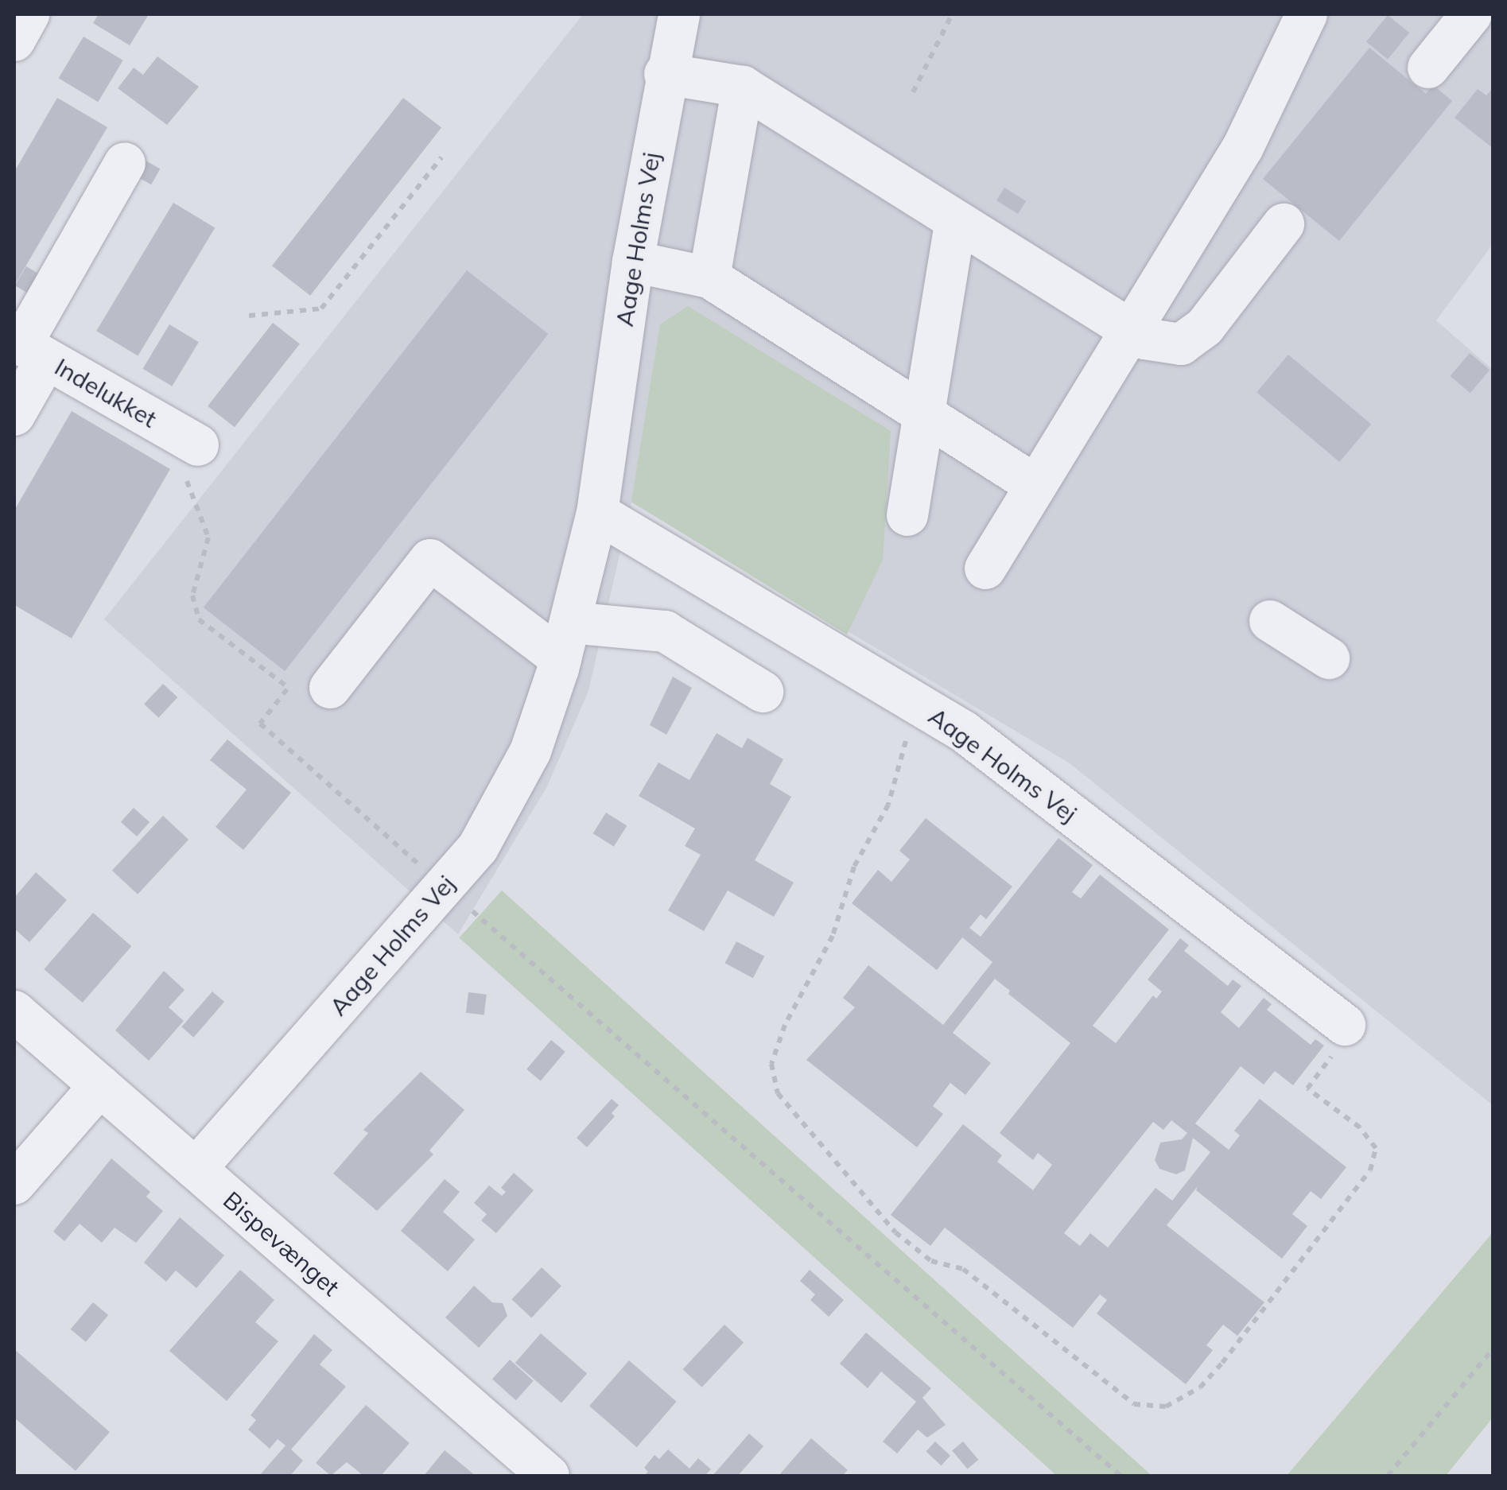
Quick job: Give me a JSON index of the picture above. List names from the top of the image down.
{
  "streets": {
    "street": ["Aage Holms Vej", "Indelukket", "Bispevænget"]
  },
  "crossings": [
    ["Aage Holms Vej", "Bispevænget"]
  ]
}
